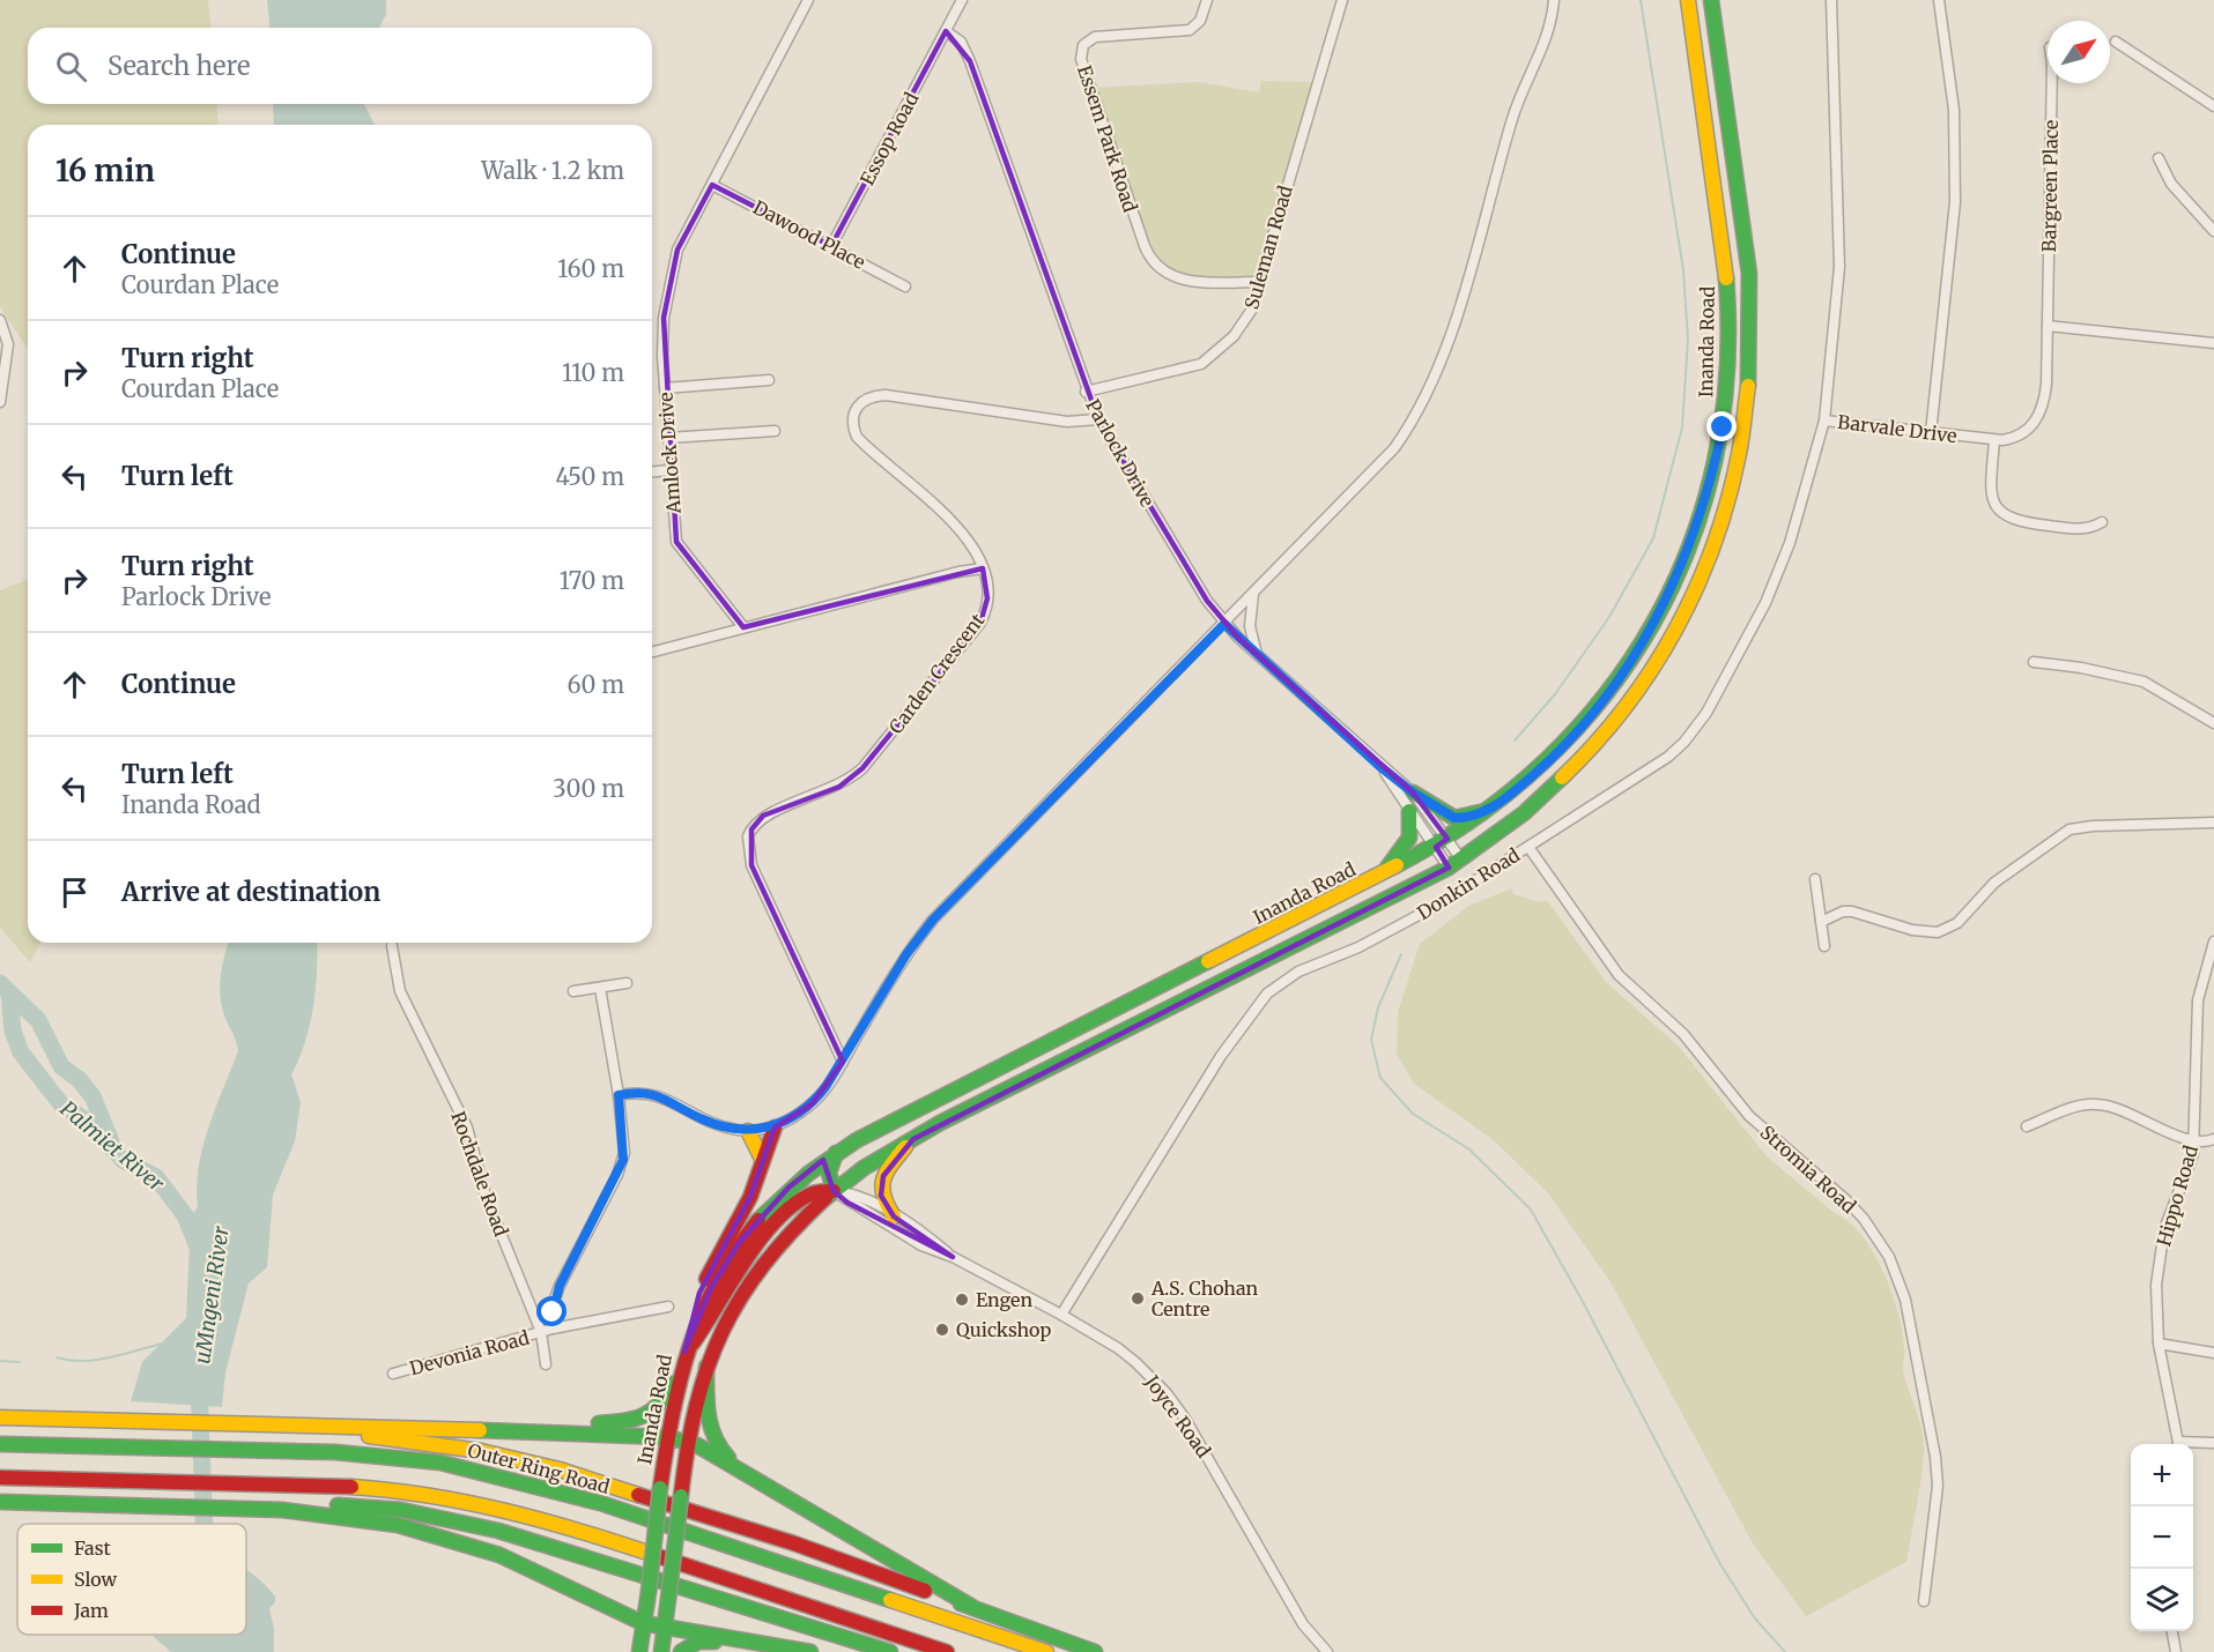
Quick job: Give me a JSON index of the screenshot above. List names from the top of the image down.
{
  "streets": {
    "main road": ["Inanda Road", "Outer Ring Road"],
    "street": [
      "Essop Road",
      "Essem Park Road",
      "Bargreen Place",
      "Dawood Place",
      "Suleman Road",
      "Barvale Drive",
      "Amlock Drive",
      "Parlock Drive",
      "Carden Crescent",
      "Donkin Road",
      "Stromia Road",
      "Rochdale Road",
      "Hippo Road",
      "Devonia Road",
      "Joyce Road"
    ]
  },
  "crossings": [
    ["Essop Road", "Dawood Place"],
    ["Essop Road", "Parlock Drive"],
    ["Essem Park Road", "Suleman Road"],
    ["Bargreen Place", "Barvale Drive"],
    ["Dawood Place", "Amlock Drive"],
    ["Suleman Road", "Parlock Drive"],
    ["Inanda Road", "Parlock Drive"],
    ["Inanda Road", "Joyce Road"],
    ["Barvale Drive", "Donkin Road"],
    ["Parlock Drive", "Carden Crescent"],
    ["Donkin Road", "Stromia Road"],
    ["Donkin Road", "Joyce Road"],
    ["Rochdale Road", "Devonia Road"]
  ],
  "water": ["Palmiet River", "uMngeni River"],
  "places": ["A.S. Chohan Centre", "Engen", "Quickshop"],
  "legend": ["Fast", "Slow", "Jam"],
  "north": "top right",
  "page": {
    "search": "Search here",
    "heading": ["16 min", "Walk · 1.2 km"],
    "list": [
      ["Continue", "Courdan Place", "160 m"],
      ["Turn right", "Courdan Place", "110 m"],
      ["Turn left", "450 m"],
      ["Turn right", "Parlock Drive", "170 m"],
      ["Continue", "60 m"],
      ["Turn left", "Inanda Road", "300 m"],
      "Arrive at destination"
    ],
    "map_buttons": ["+", "−"]
  }
}
